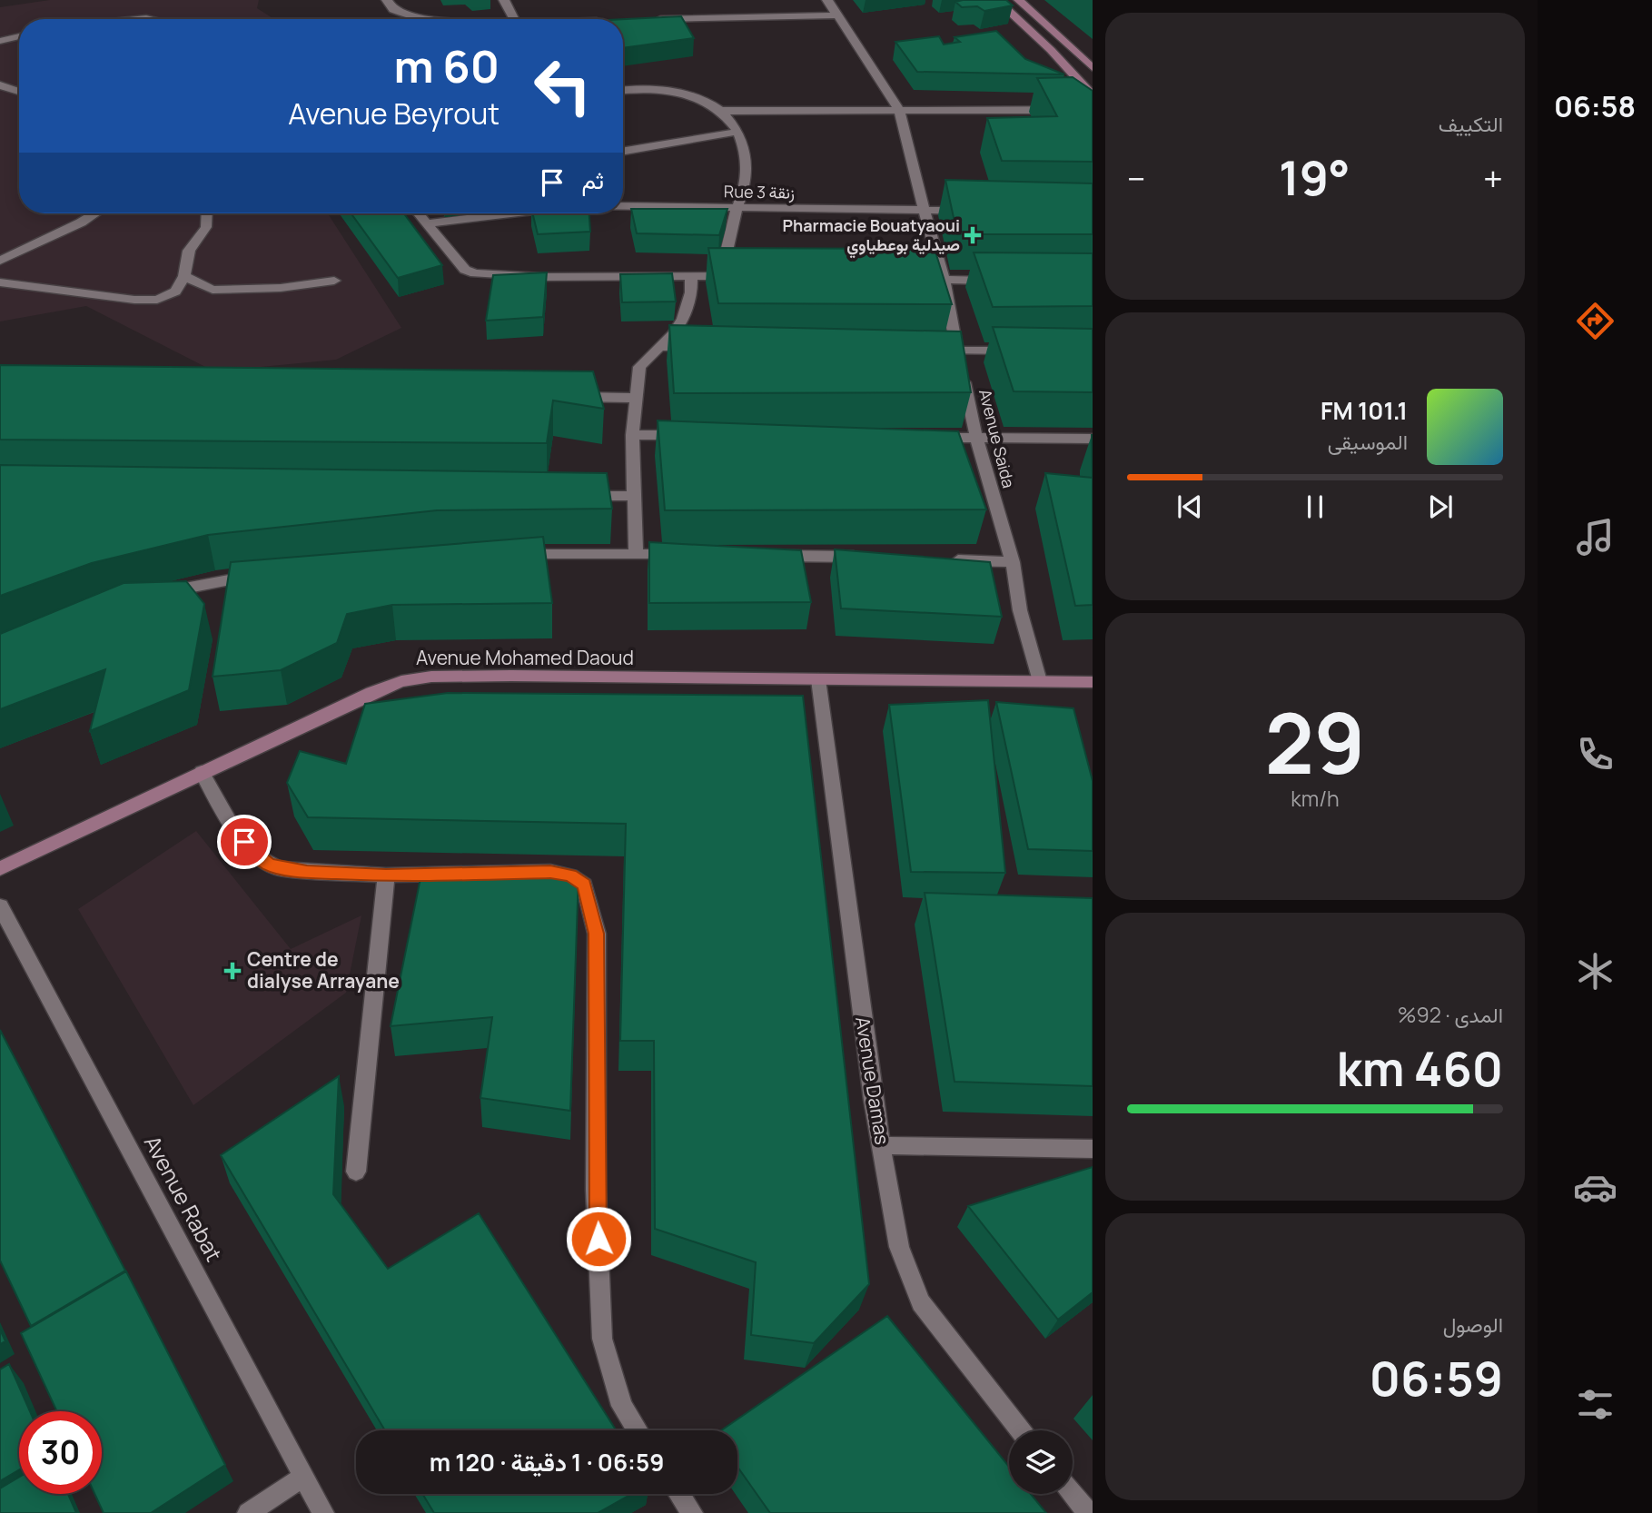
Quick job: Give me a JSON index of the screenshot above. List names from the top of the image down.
{
  "streets": {
    "street": [
      "Rue 3 زنقة",
      "Avenue Saida",
      "Avenue Mohamed Daoud",
      "Avenue Damas",
      "Avenue Rabat"
    ]
  },
  "crossings": [
    ["Rue 3 زنقة", "Avenue Saida"],
    ["Avenue Saida", "Avenue Mohamed Daoud"],
    ["Avenue Mohamed Daoud", "Avenue Damas"]
  ],
  "places": {
    "health": ["Pharmacie Bouatyaoui صيدلية بوعطياوي", "Centre de dialyse Arrayane"]
  },
  "page": {
    "tabs": "06:58",
    "tile": [
      "التكييف",
      ["29", "km/h"],
      ["المدى · 92%", "460 km"],
      ["الوصول", "06:59"]
    ],
    "turn": ["60 m", "Avenue Beyrout"],
    "heat": ["−", "19°", "+"],
    "then": "ثم",
    "song": ["101.1 FM", "الموسيقى"],
    "limit": "30",
    "trip": "06:59 · 1 دقيقة · 120 m"
  }
}
